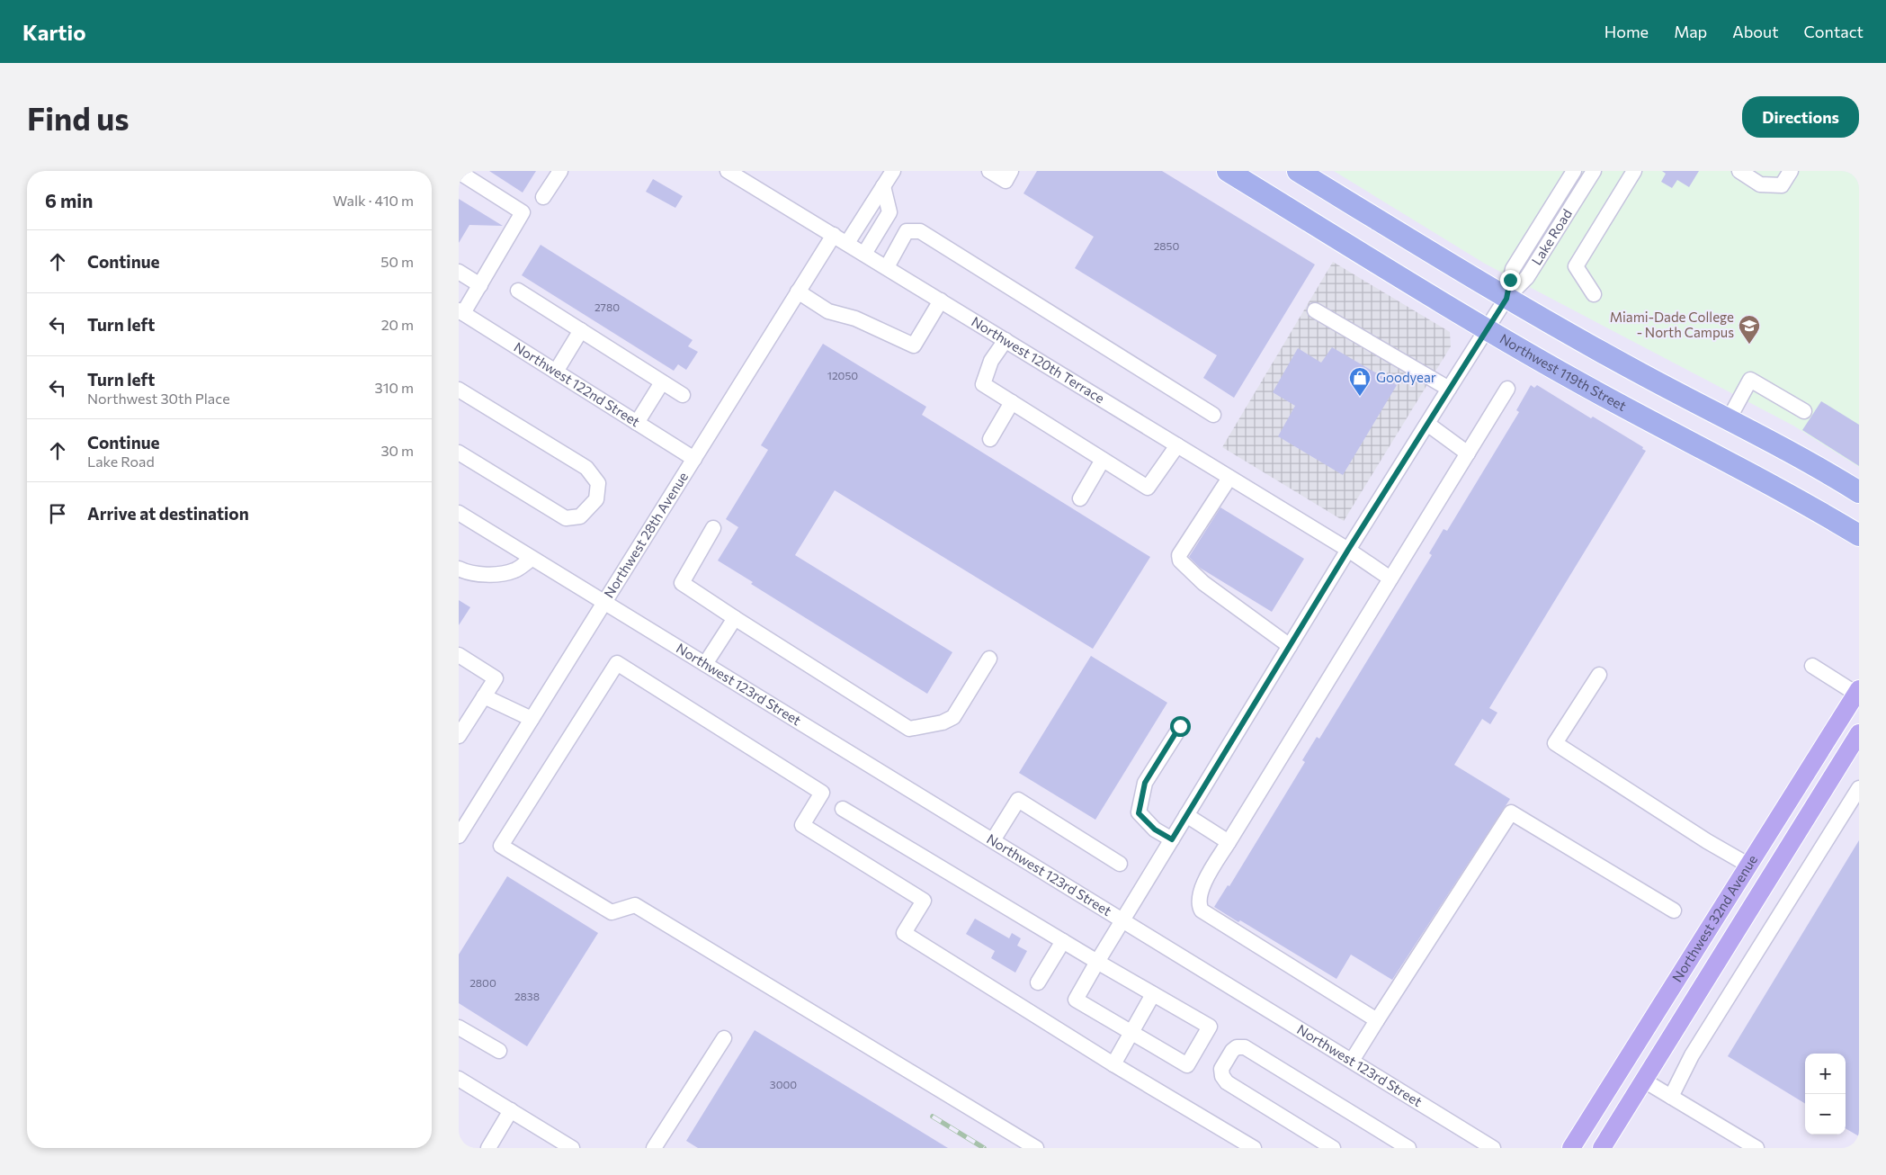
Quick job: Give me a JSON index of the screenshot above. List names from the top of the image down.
{
  "streets": {
    "highway": ["Northwest 119th Street"],
    "main road": ["Northwest 32nd Avenue"],
    "street": [
      "Lake Road",
      "Northwest 120th Terrace",
      "Northwest 122nd Street",
      "Northwest 28th Avenue",
      "Northwest 123rd Street"
    ]
  },
  "crossings": [
    ["Lake Road", "Northwest 120th Terrace"],
    ["Lake Road", "Northwest 119th Street"],
    ["Lake Road", "Northwest 123rd Street"],
    ["Northwest 120th Terrace", "Northwest 28th Avenue"],
    ["Northwest 122nd Street", "Northwest 28th Avenue"],
    ["Northwest 28th Avenue", "Northwest 123rd Street"]
  ],
  "places": {
    "school or university": ["Miami-Dade College - North Campus"],
    "shop": ["Goodyear"]
  },
  "house_numbers": [
    "2850",
    "2780",
    "12050",
    "2800",
    "2838",
    "3000"
  ],
  "page": {
    "header": "Kartio",
    "nav": [
      "Home",
      "Map",
      "About",
      "Contact"
    ],
    "buttons": "Directions",
    "title": "Find us",
    "heading": ["6 min", "Walk · 410 m"],
    "list": [
      ["Continue", "50 m"],
      ["Turn left", "20 m"],
      ["Turn left", "Northwest 30th Place", "310 m"],
      ["Continue", "Lake Road", "30 m"],
      "Arrive at destination"
    ],
    "map_buttons": ["+", "−"]
  }
}
